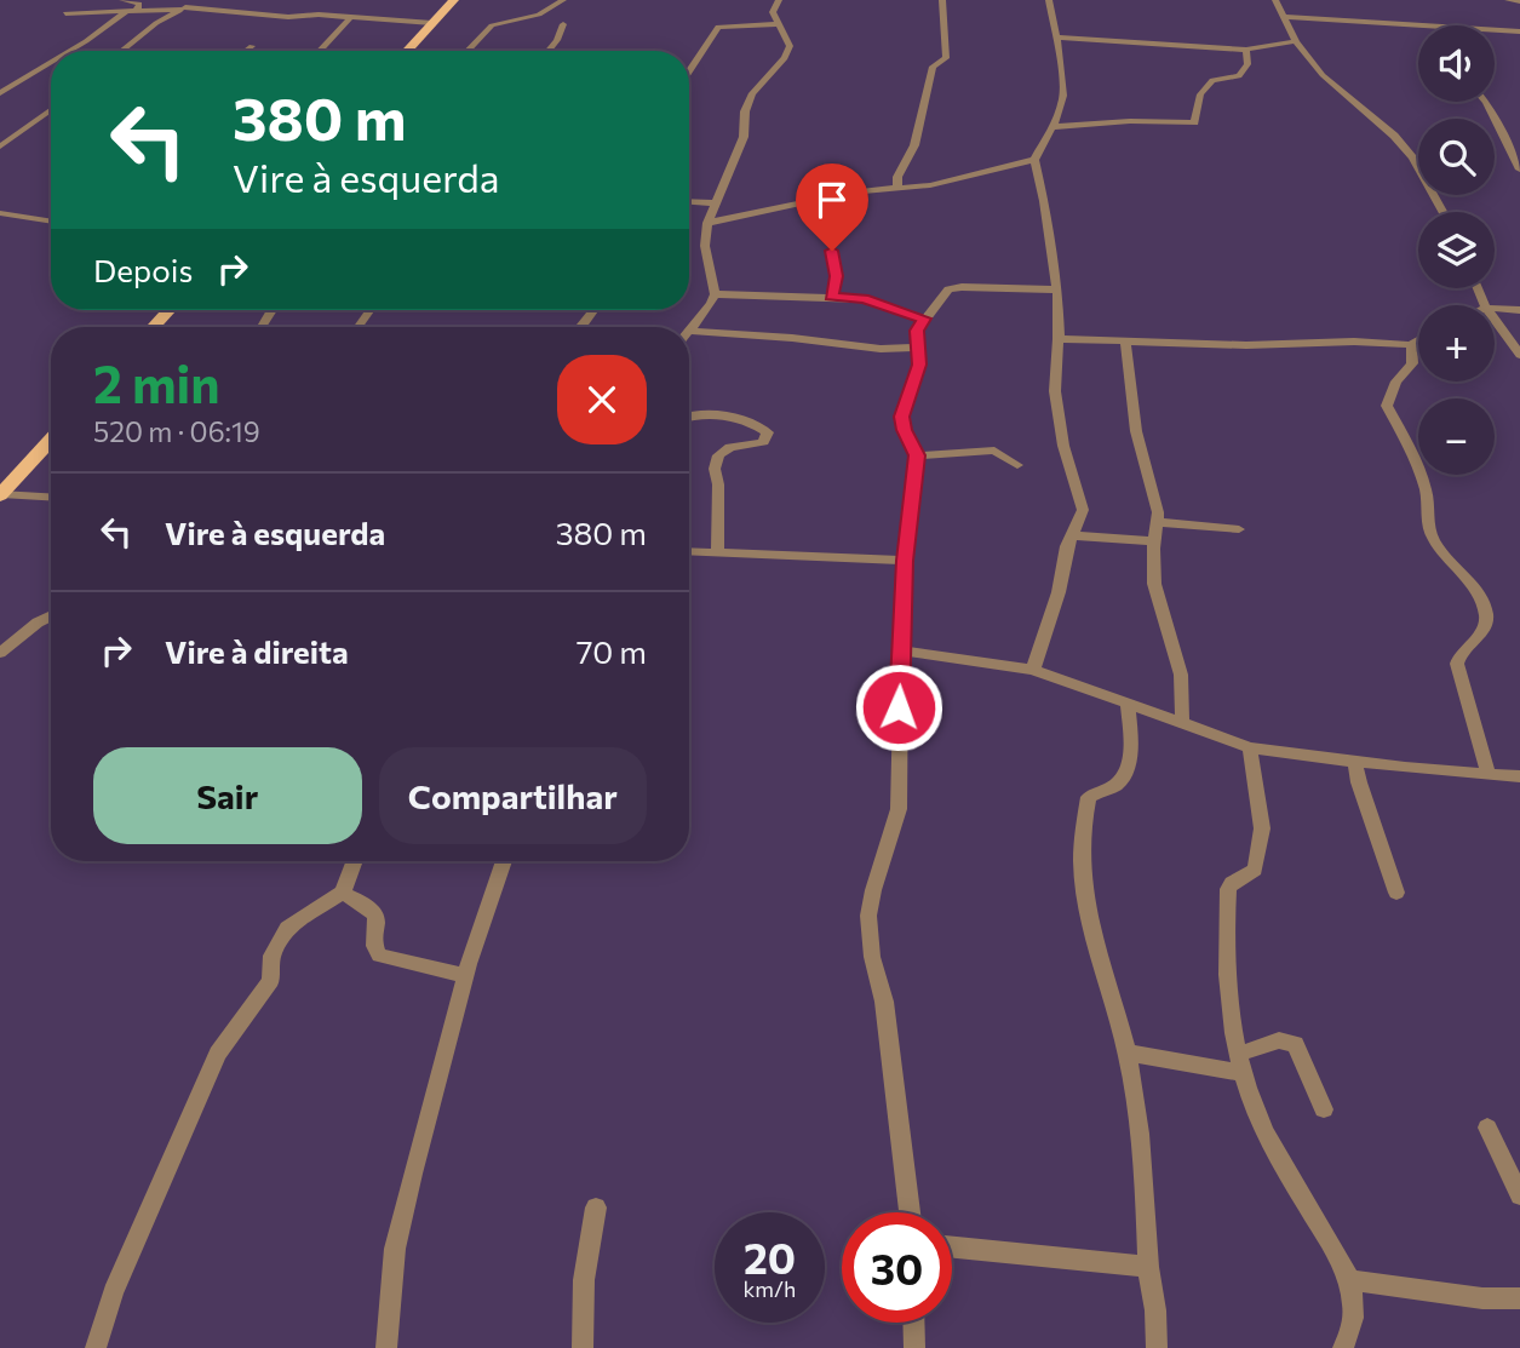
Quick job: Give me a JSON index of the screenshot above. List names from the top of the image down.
{
  "page": {
    "map_buttons": ["+", "−"],
    "turn": ["380 m", "Vire à esquerda"],
    "then": "Depois",
    "heading": ["2 min", "520 m · 06:19"],
    "list": [
      {
        "name": "Vire à esquerda",
        "value": "380 m"
      },
      {
        "name": "Vire à direita",
        "value": "70 m"
      }
    ],
    "buttons": ["Sair", "Compartilhar"],
    "speed": "20 km/h",
    "limit": "30"
  }
}
